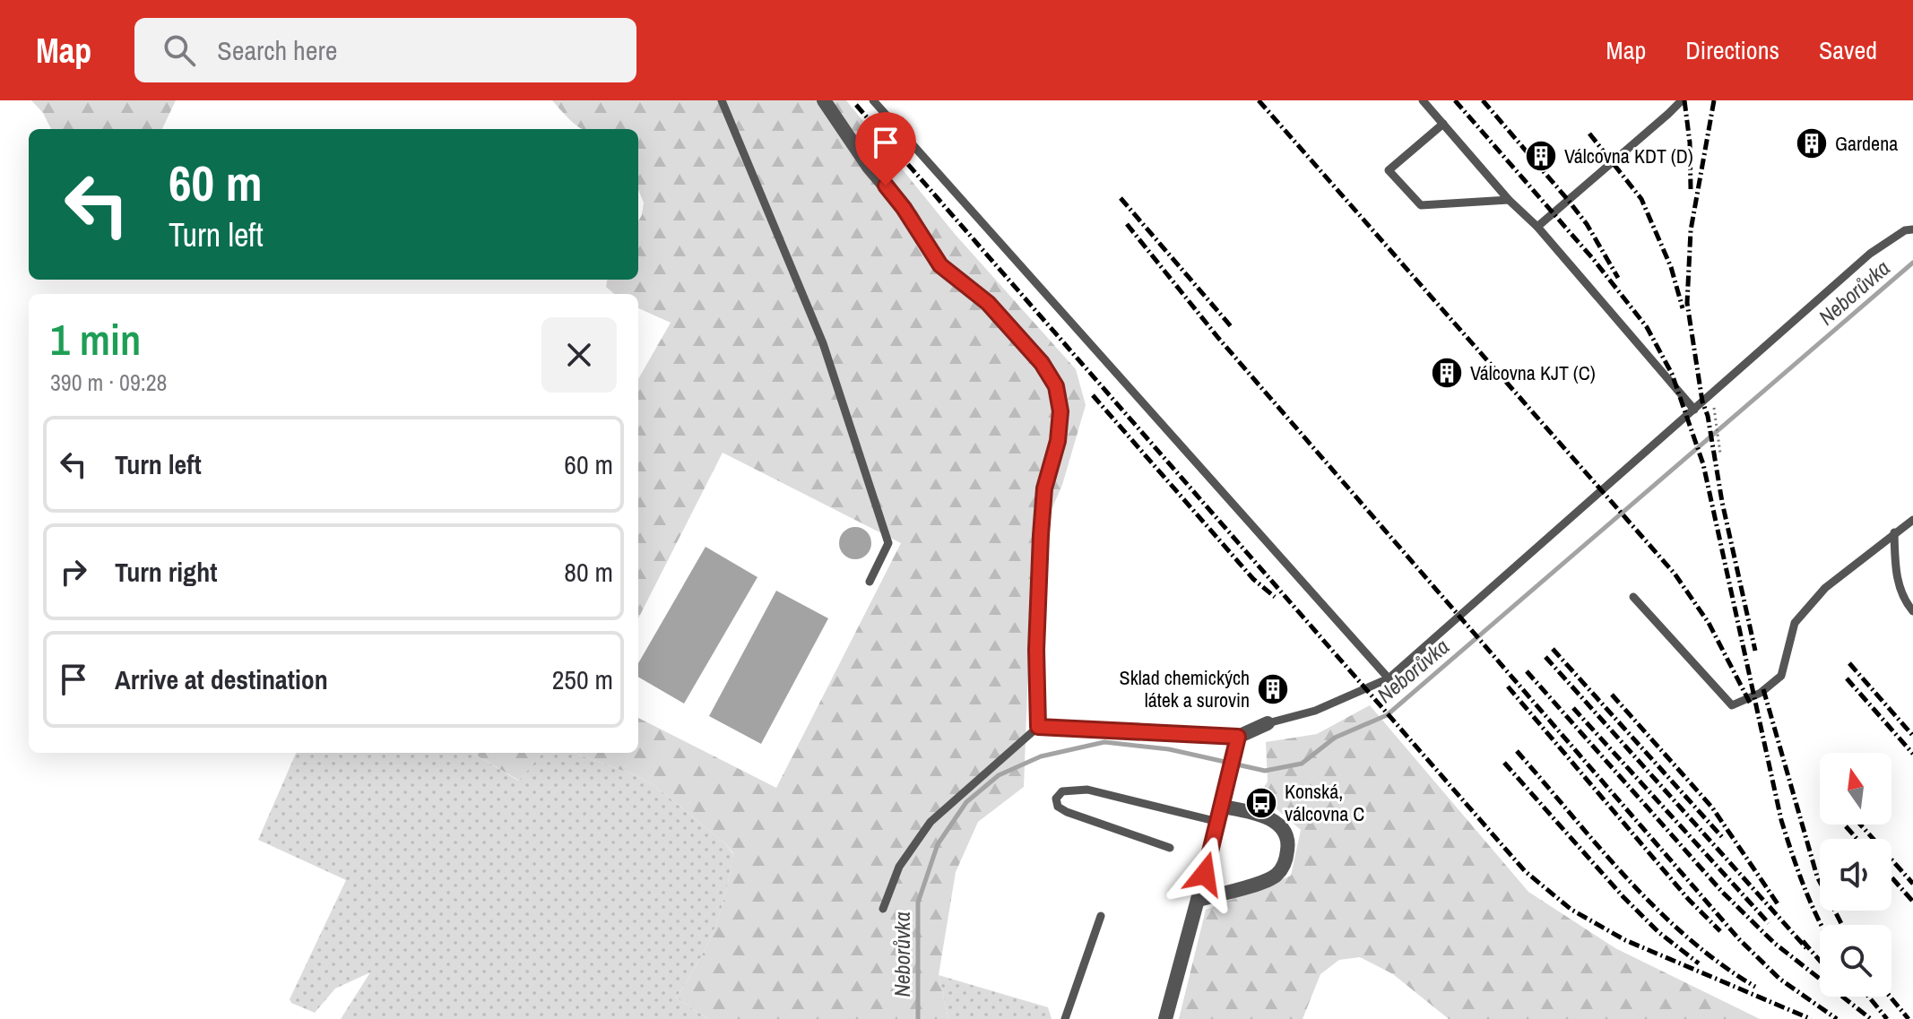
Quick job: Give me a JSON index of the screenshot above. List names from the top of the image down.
{
  "water": ["Neborůvka"],
  "places": {
    "building": [
      "Gardena",
      "Válcovna KDT (D)",
      "Válcovna KJT (C)",
      "Sklad chemických látek a surovin"
    ],
    "bus stop": ["Konská, válcovna C"]
  },
  "north": "top",
  "page": {
    "header": "Map",
    "search": "Search here",
    "nav": ["Map", "Directions", "Saved"],
    "turn": ["60 m", "Turn left"],
    "heading": ["1 min", "390 m · 09:28"],
    "list": [
      {
        "name": "Turn left",
        "value": "60 m"
      },
      {
        "name": "Turn right",
        "value": "80 m"
      },
      {
        "name": "Arrive at destination",
        "value": "250 m"
      }
    ]
  }
}
